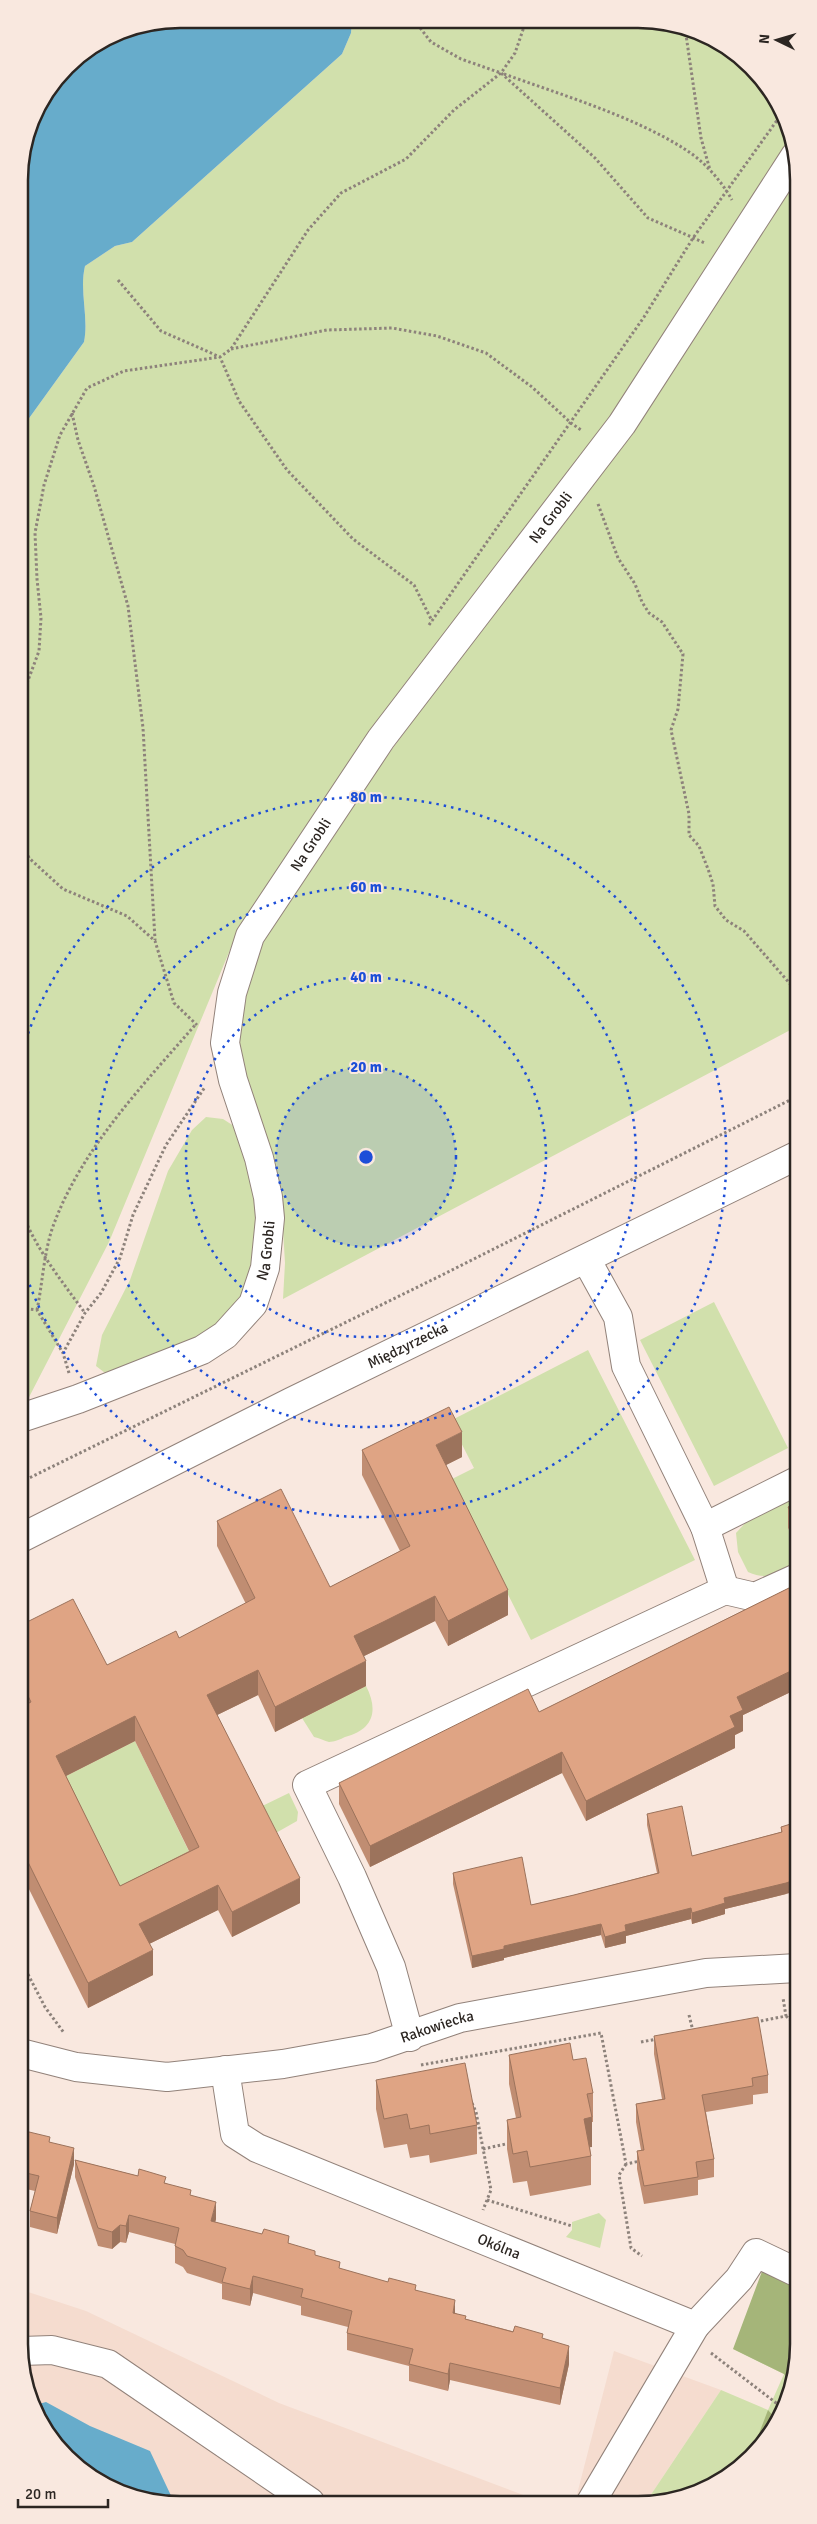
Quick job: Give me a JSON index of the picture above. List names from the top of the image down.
{
  "streets": {
    "street": [
      "Na Grobli",
      "Międzyrzecka",
      "Rakowiecka",
      "Okólna"
    ]
  },
  "crossings": [
    ["Rakowiecka", "Okólna"]
  ],
  "scale_bar": "20 m",
  "north": "left",
  "rings": [
    "80 m",
    "60 m",
    "40 m",
    "20 m"
  ]
}
